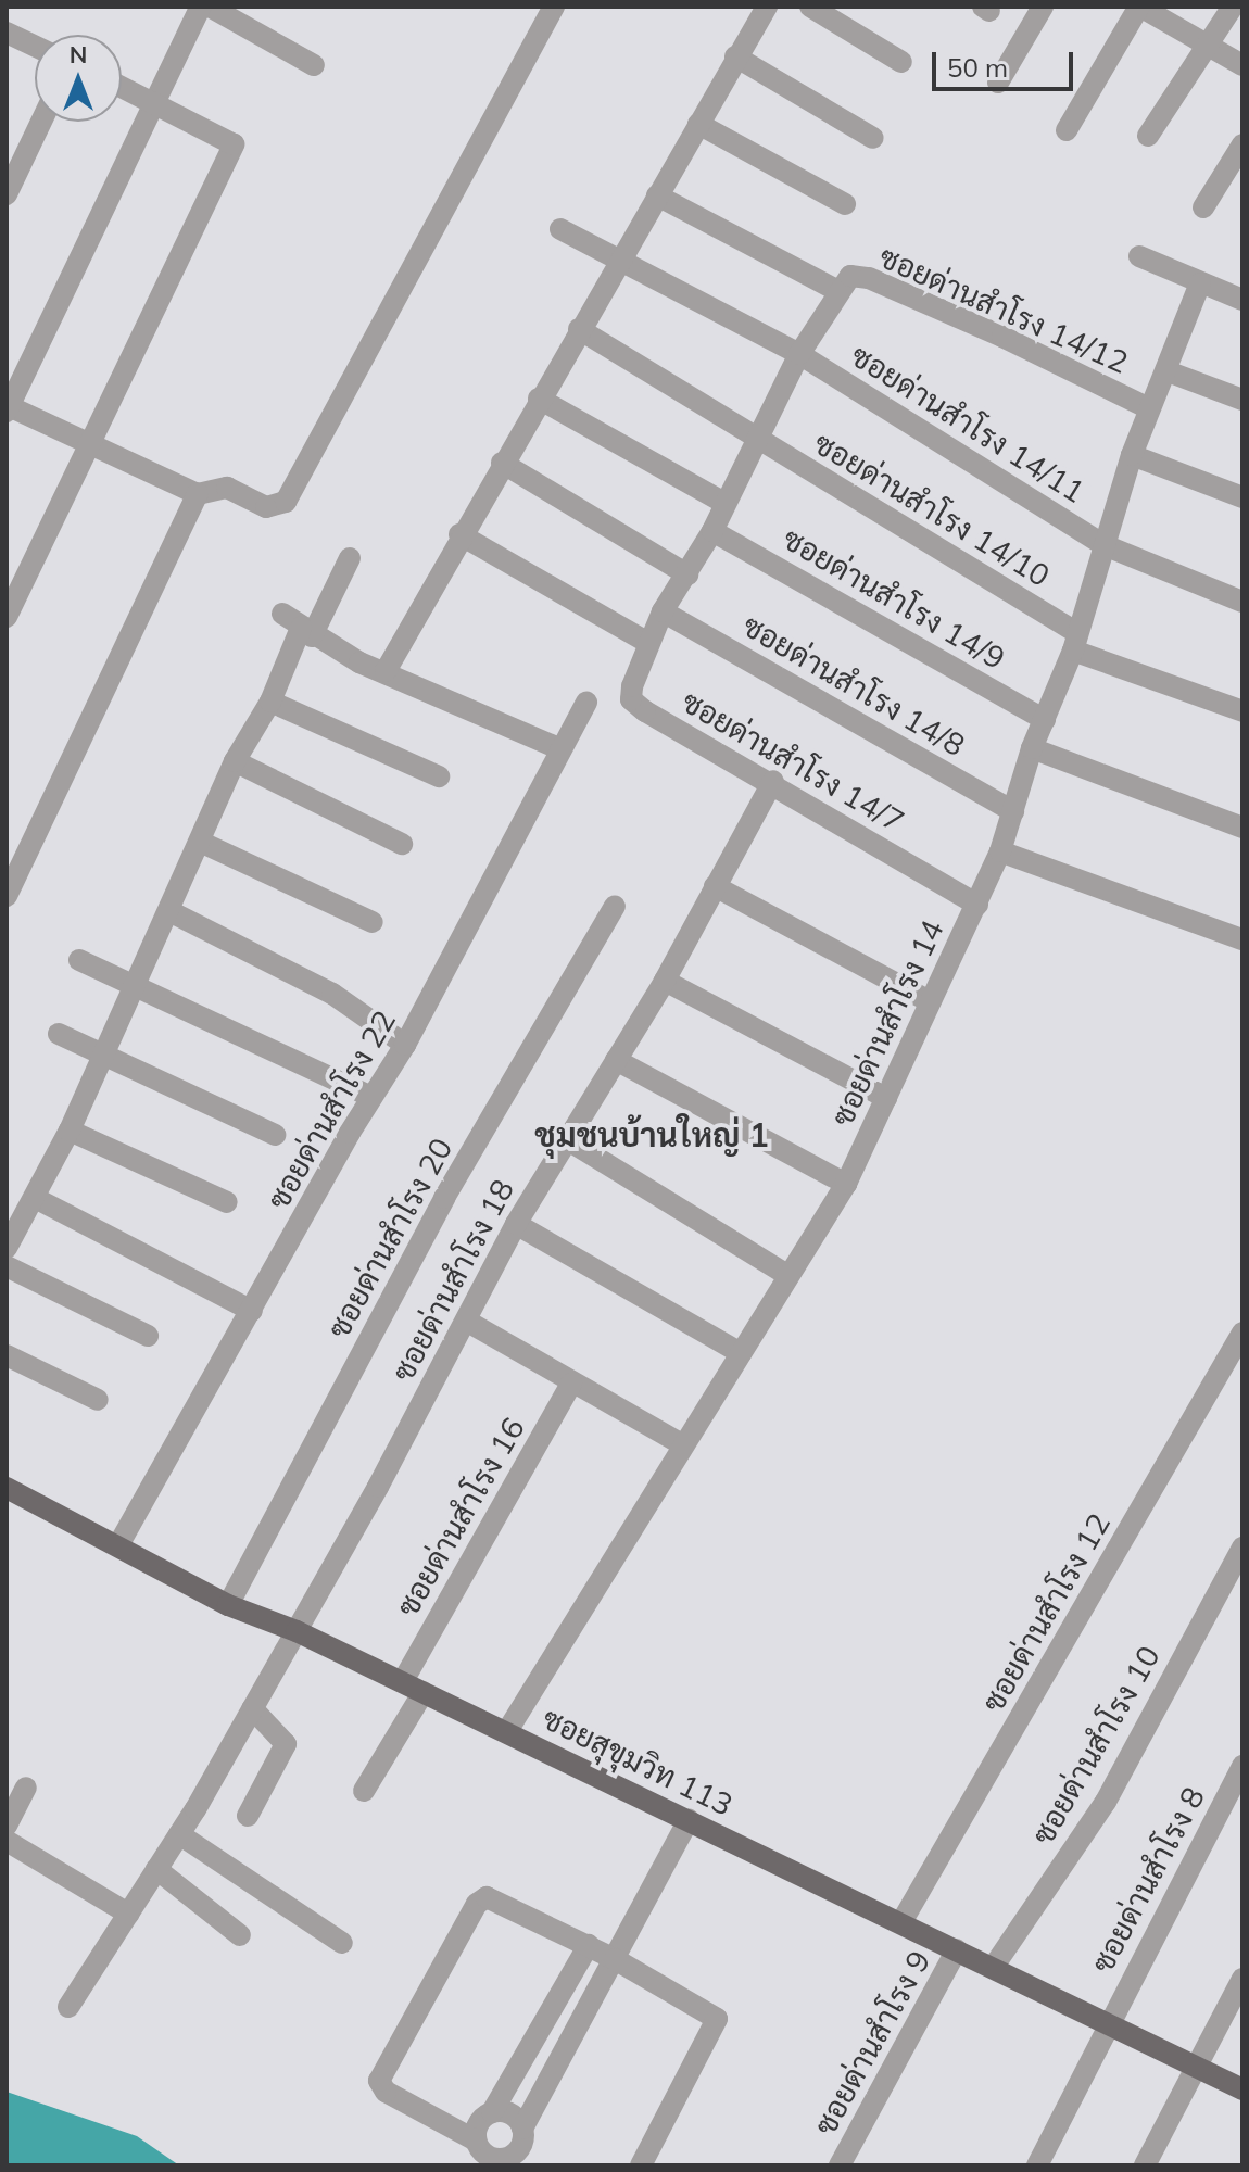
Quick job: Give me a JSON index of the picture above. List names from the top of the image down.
{
  "streets": {
    "main road": ["ซอยสุขุมวิท 113"],
    "street": [
      "ซอยด่านสำโรง 14/12",
      "ซอยด่านสำโรง 14/11",
      "ซอยด่านสำโรง 14/10",
      "ซอยด่านสำโรง 14/9",
      "ซอยด่านสำโรง 14/8",
      "ซอยด่านสำโรง 14/7",
      "ซอยด่านสำโรง 14",
      "ซอยด่านสำโรง 22",
      "ซอยด่านสำโรง 20",
      "ซอยด่านสำโรง 18",
      "ซอยด่านสำโรง 16",
      "ซอยด่านสำโรง 12",
      "ซอยด่านสำโรง 10",
      "ซอยด่านสำโรง 8",
      "ซอยด่านสำโรง 9"
    ]
  },
  "crossings": [
    ["ซอยด่านสำโรง 14/12", "ซอยด่านสำโรง 14"],
    ["ซอยด่านสำโรง 14/11", "ซอยด่านสำโรง 14"],
    ["ซอยด่านสำโรง 14/10", "ซอยด่านสำโรง 14"],
    ["ซอยด่านสำโรง 14/9", "ซอยด่านสำโรง 14"],
    ["ซอยด่านสำโรง 14/8", "ซอยด่านสำโรง 14"],
    ["ซอยด่านสำโรง 14/7", "ซอยด่านสำโรง 14"],
    ["ซอยด่านสำโรง 14/7", "ซอยด่านสำโรง 18"],
    ["ซอยด่านสำโรง 14", "ซอยสุขุมวิท 113"],
    ["ซอยด่านสำโรง 22", "ซอยสุขุมวิท 113"],
    ["ซอยด่านสำโรง 20", "ซอยสุขุมวิท 113"],
    ["ซอยด่านสำโรง 18", "ซอยสุขุมวิท 113"],
    ["ซอยด่านสำโรง 16", "ซอยสุขุมวิท 113"],
    ["ซอยด่านสำโรง 12", "ซอยสุขุมวิท 113"],
    ["ซอยด่านสำโรง 10", "ซอยสุขุมวิท 113"],
    ["ซอยสุขุมวิท 113", "ซอยด่านสำโรง 8"],
    ["ซอยสุขุมวิท 113", "ซอยด่านสำโรง 9"]
  ],
  "districts": ["ชุมชนบ้านใหญ่ 1"],
  "scale_bar": "50 m",
  "north": "top"
}
